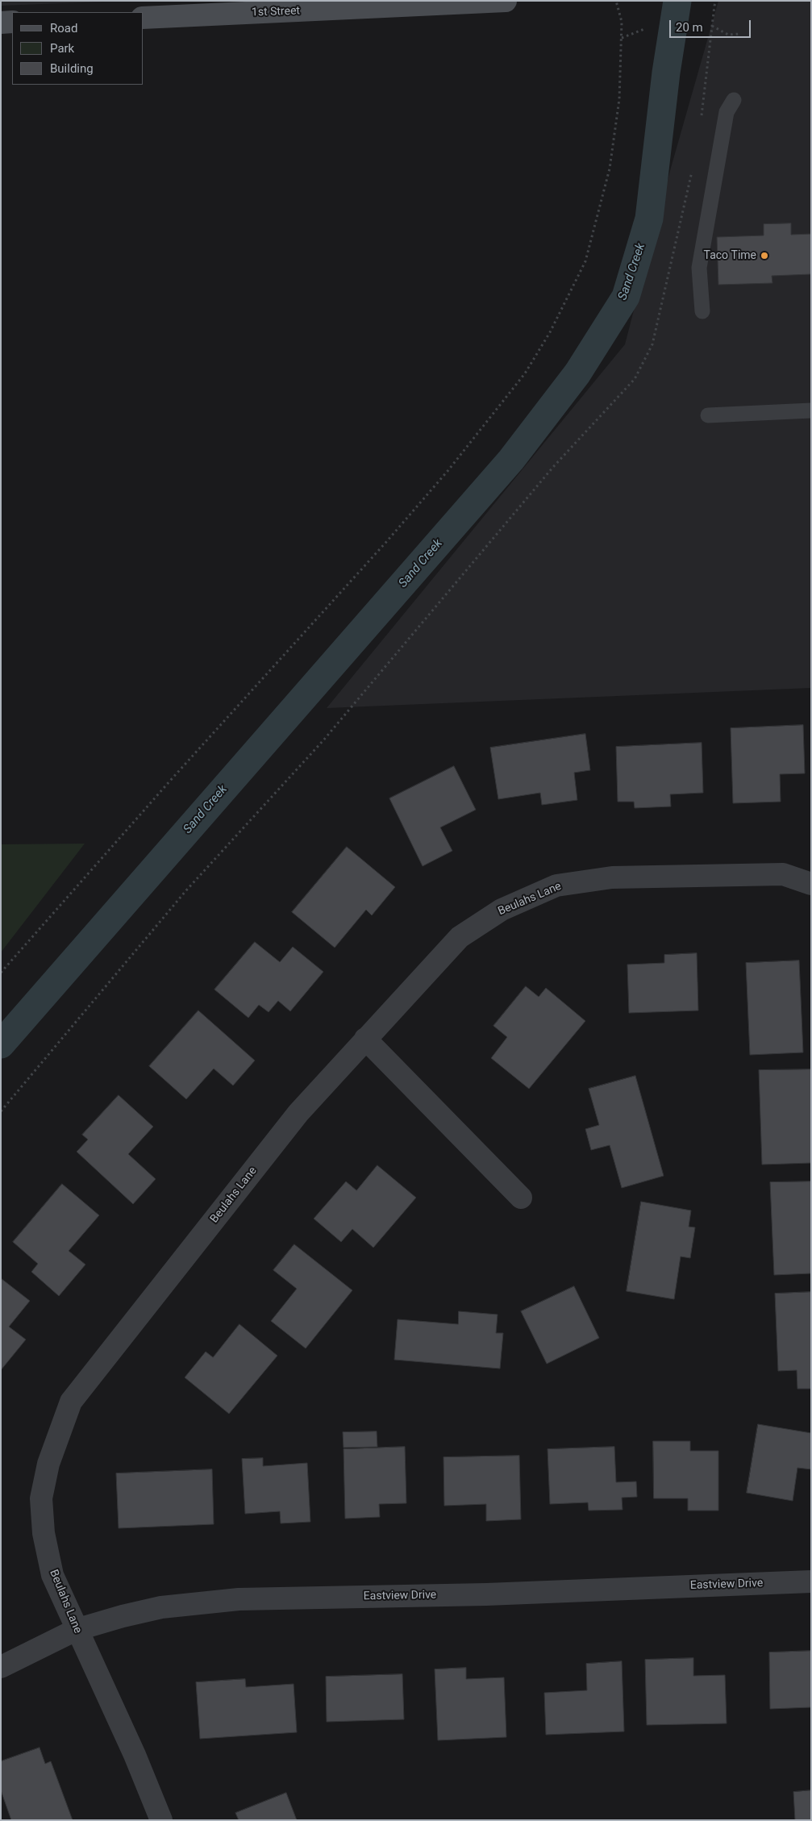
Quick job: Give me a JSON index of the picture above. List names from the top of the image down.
{
  "streets": {
    "main road": ["1st Street"],
    "street": ["Beulahs Lane", "Eastview Drive"]
  },
  "crossings": [
    ["Beulahs Lane", "Eastview Drive"]
  ],
  "water": ["Sand Creek"],
  "places": ["Taco Time"],
  "legend": ["Road", "Park", "Building"],
  "scale_bar": "20 m"
}
